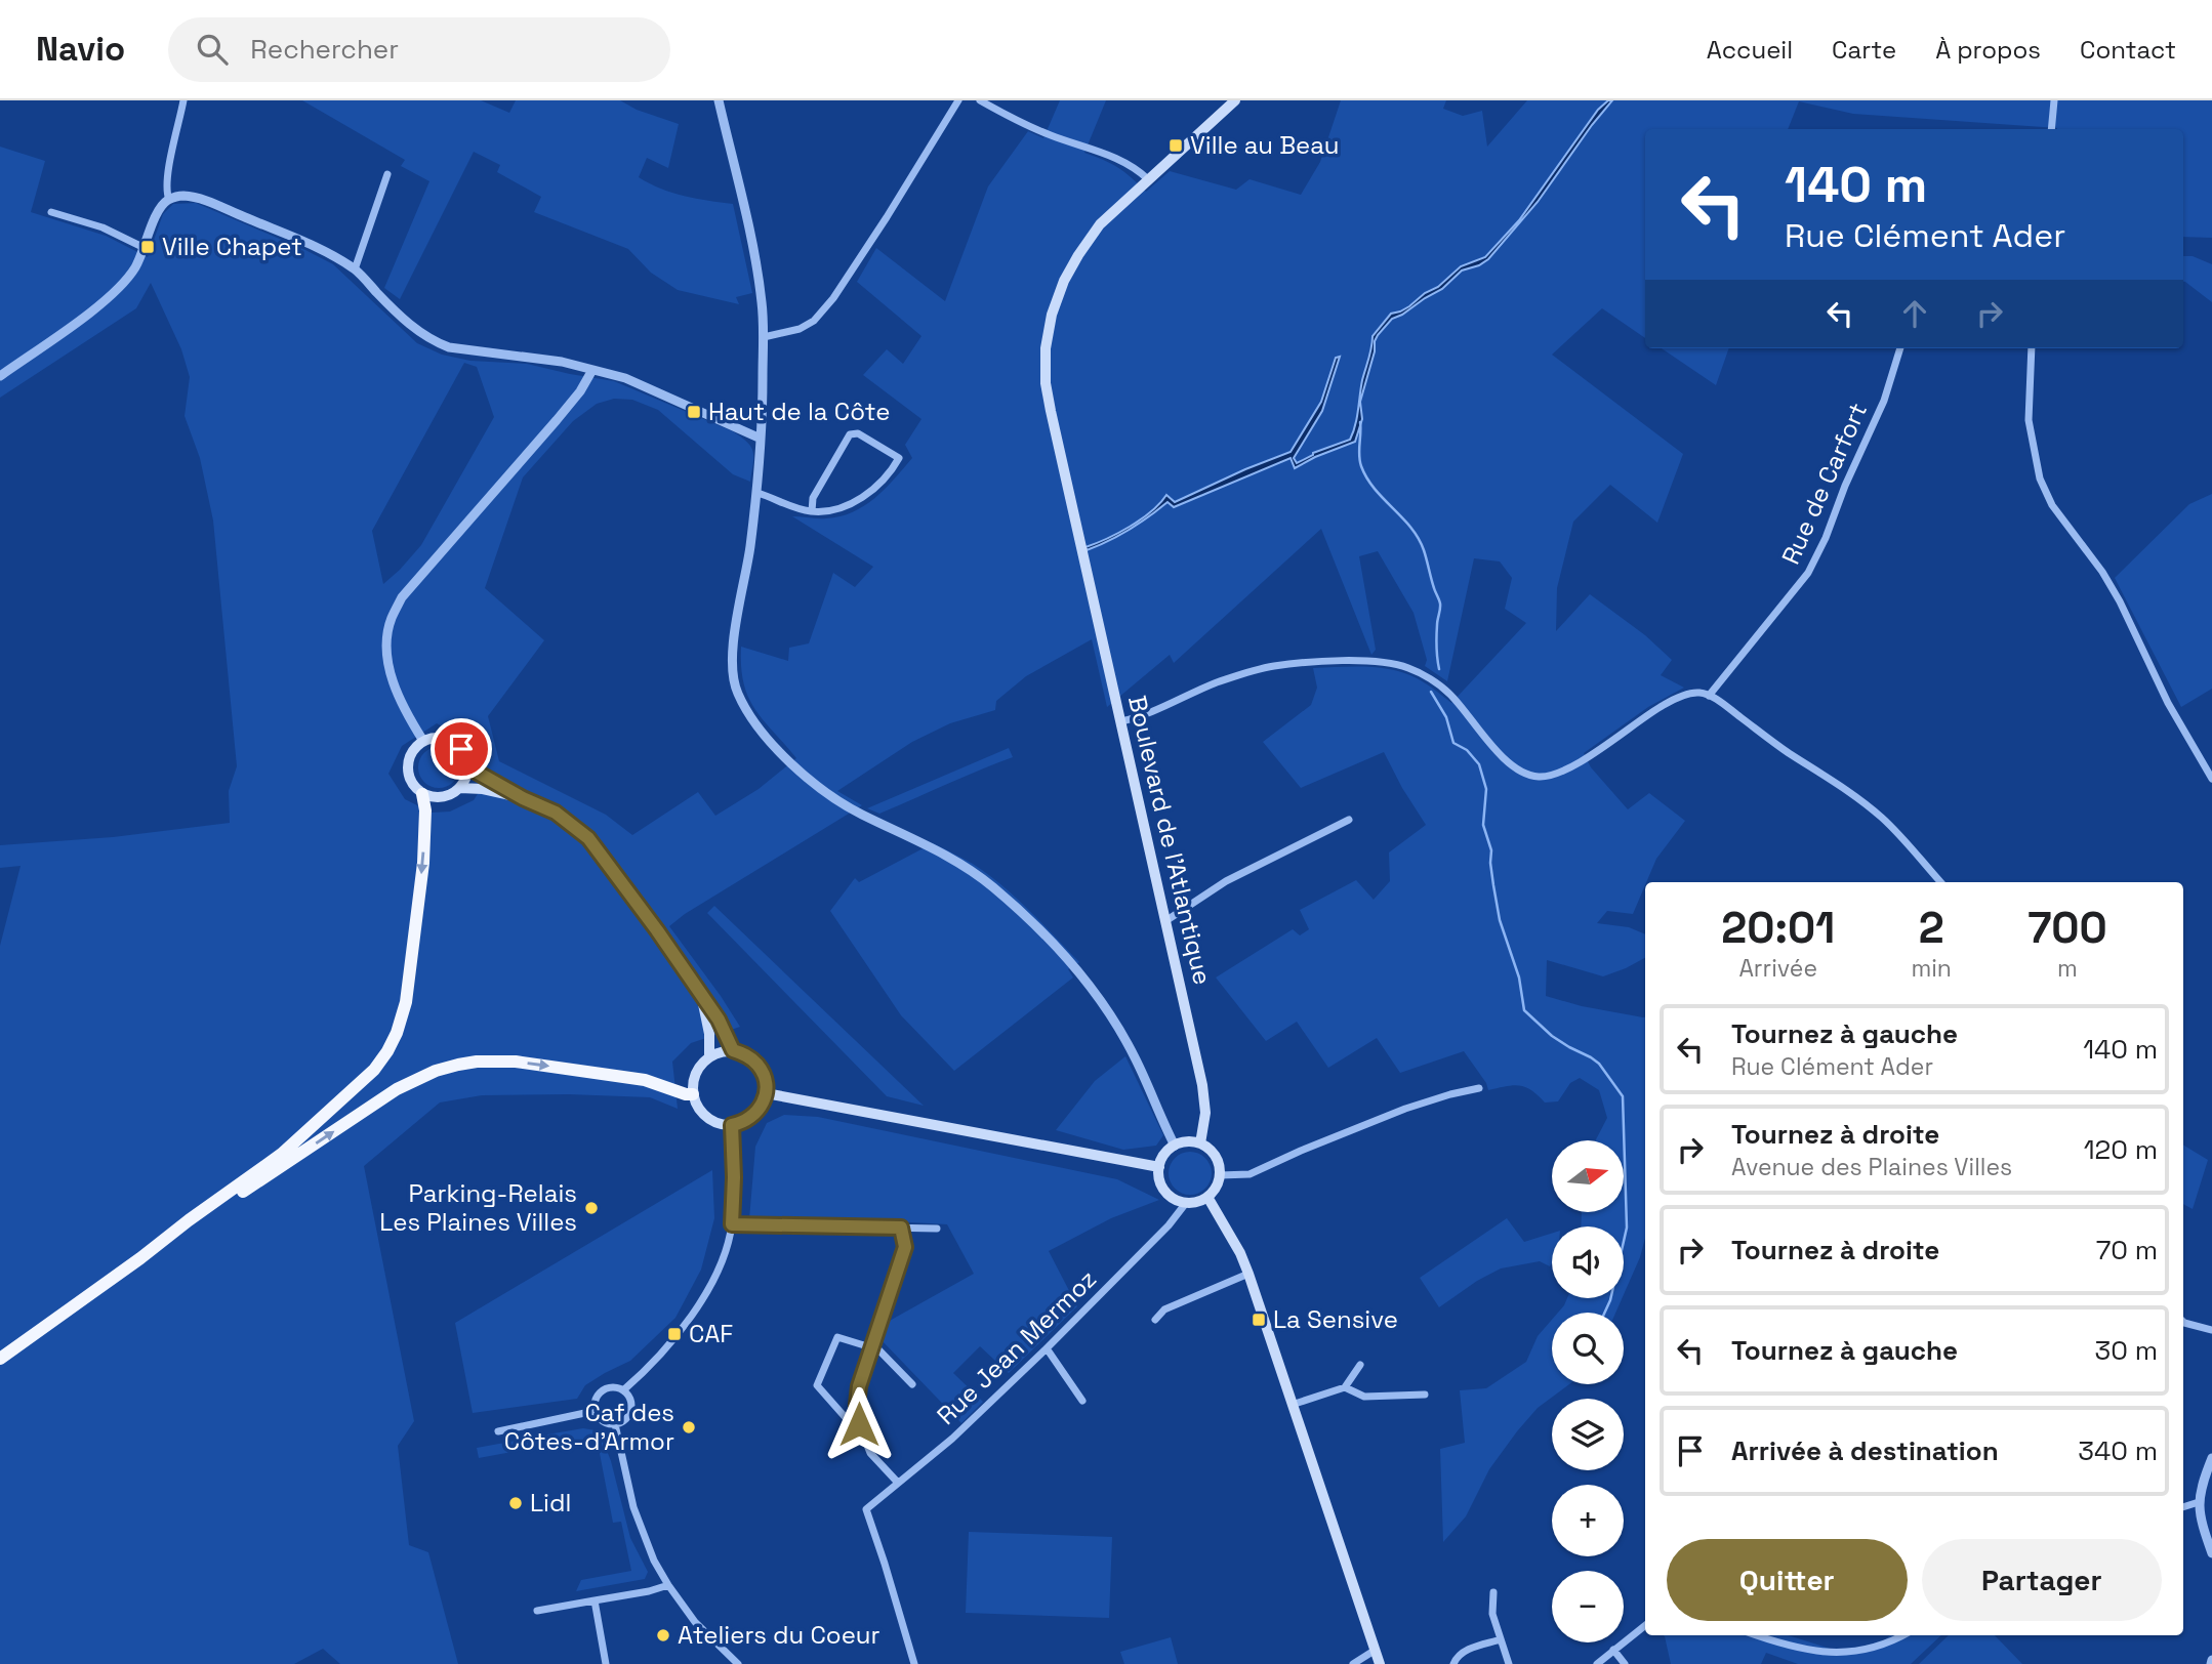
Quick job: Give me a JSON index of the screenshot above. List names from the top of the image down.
{
  "streets": {
    "main road": ["Boulevard de l'Atlantique"],
    "street": ["Rue de Carfort", "Rue Jean Mermoz"]
  },
  "crossings": [
    ["Boulevard de l'Atlantique", "Rue Jean Mermoz"]
  ],
  "places": {
    "transit": [
      "Ville au Beau",
      "Ville Chapet",
      "Haut de la Côte",
      "La Sensive",
      "CAF"
    ],
    "other": [
      "Parking-Relais Les Plaines Villes",
      "Caf des Côtes-d'Armor",
      "Lidl",
      "Ateliers du Coeur"
    ]
  },
  "north": "right",
  "page": {
    "header": "Navio",
    "search": "Rechercher",
    "nav": [
      "Accueil",
      "Carte",
      "À propos",
      "Contact"
    ],
    "turn": ["140 m", "Rue Clément Ader"],
    "eta": [
      "20:01",
      "Arrivée",
      "2",
      "min",
      "700",
      "m"
    ],
    "list": [
      {
        "name": "Tournez à gauche",
        "note": "Rue Clément Ader",
        "value": "140 m"
      },
      {
        "name": "Tournez à droite",
        "note": "Avenue des Plaines Villes",
        "value": "120 m"
      },
      {
        "name": "Tournez à droite",
        "value": "70 m"
      },
      {
        "name": "Tournez à gauche",
        "value": "30 m"
      },
      {
        "name": "Arrivée à destination",
        "value": "340 m"
      }
    ],
    "map_buttons": ["+", "−"],
    "buttons": ["Quitter", "Partager"]
  }
}
